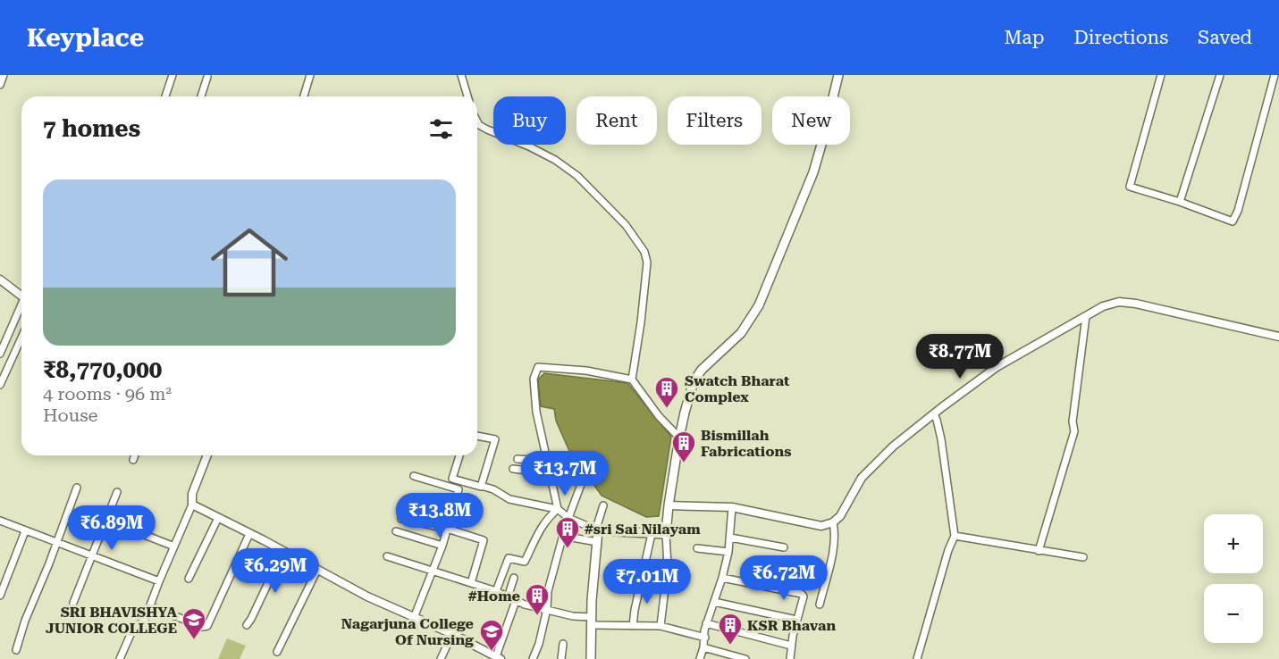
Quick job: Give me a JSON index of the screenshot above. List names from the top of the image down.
{
  "places": {
    "building": [
      "Swatch Bharat Complex",
      "Bismillah Fabrications",
      "#sri Sai Nilayam",
      "#Home",
      "KSR Bhavan"
    ],
    "school or university": ["SRI BHAVISHYA JUNIOR COLLEGE", "Nagarjuna College Of Nursing"]
  },
  "page": {
    "header": "Keyplace",
    "nav": ["Map", "Directions", "Saved"],
    "chip": [
      "Buy",
      "Rent",
      "Filters",
      "New"
    ],
    "heading": "7 homes",
    "list": [
      {
        "name": "₹8,770,000",
        "note": "4 rooms · 96 m² · House"
      }
    ],
    "price": [
      "₹8.77M",
      "₹13.7M",
      "₹13.8M",
      "₹6.89M",
      "₹6.29M",
      "₹6.72M",
      "₹7.01M"
    ],
    "map_buttons": ["+", "−"]
  }
}
